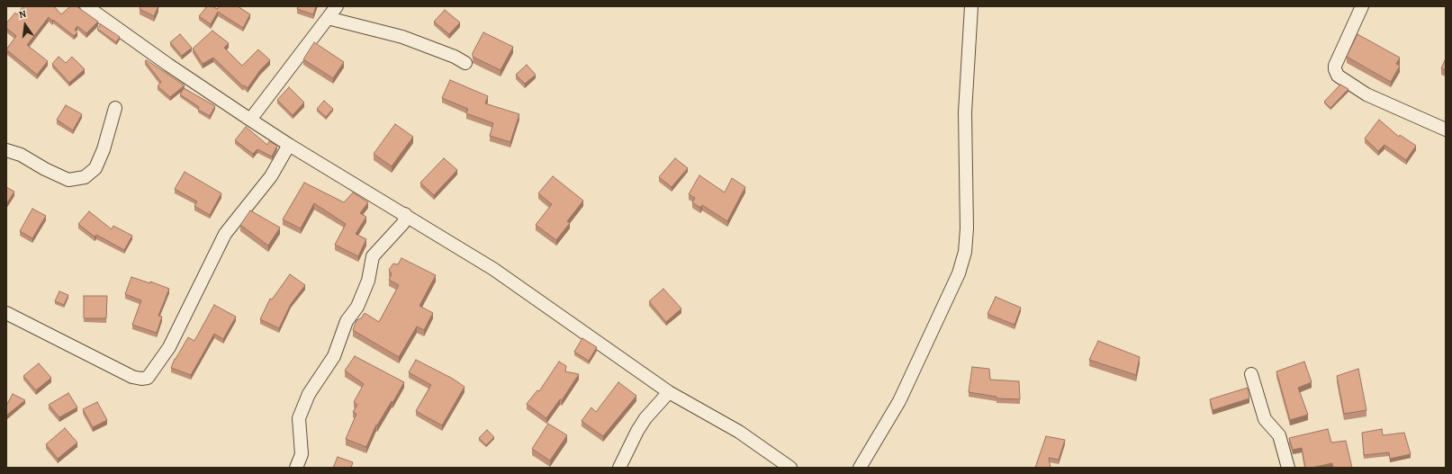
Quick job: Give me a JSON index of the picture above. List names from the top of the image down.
{
  "north": "top"
}
